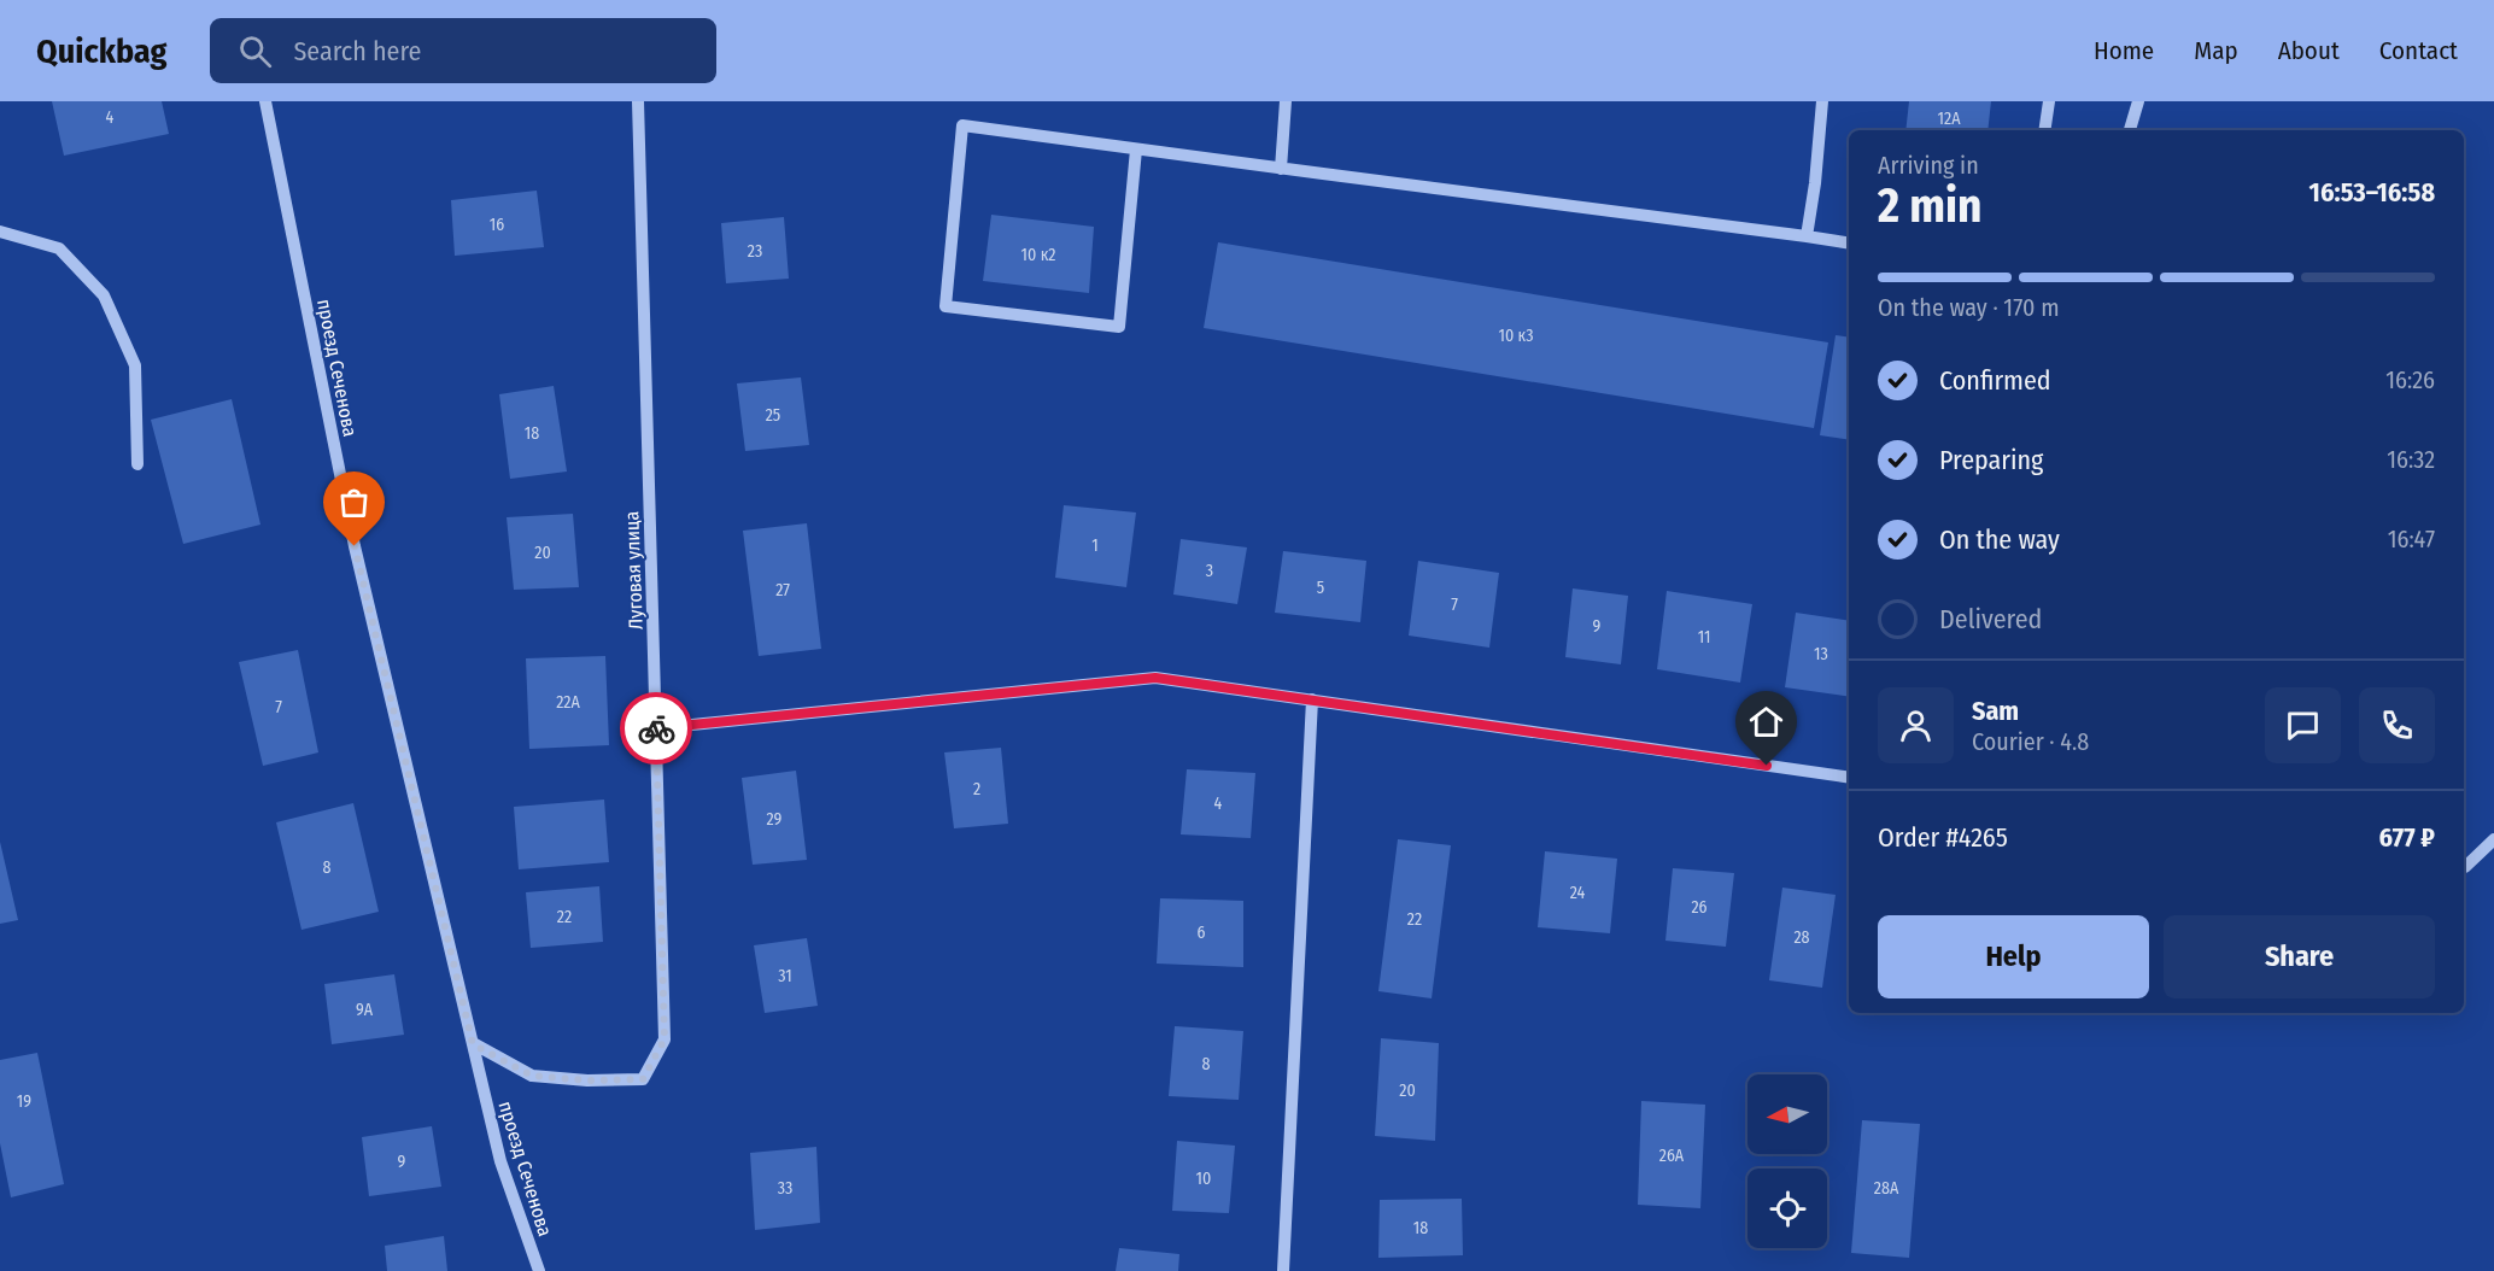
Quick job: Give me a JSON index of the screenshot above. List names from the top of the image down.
{
  "streets": {
    "street": ["проезд Сеченова", "Луговая улица"]
  },
  "crossings": [
    ["проезд Сеченова", "Луговая улица"]
  ],
  "house_numbers": [
    "4",
    "12А",
    "16",
    "23",
    "10 к2",
    "10 к3",
    "25",
    "18",
    "1",
    "20",
    "3",
    "5",
    "27",
    "7",
    "9",
    "11",
    "13",
    "22А",
    "7",
    "2",
    "4",
    "29",
    "8",
    "24",
    "26",
    "22",
    "22",
    "6",
    "28",
    "31",
    "9А",
    "8",
    "20",
    "19",
    "26А",
    "9",
    "10",
    "33",
    "28А",
    "18"
  ],
  "north": "left",
  "page": {
    "header": "Quickbag",
    "search": "Search here",
    "nav": [
      "Home",
      "Map",
      "About",
      "Contact"
    ],
    "heading": ["2 min", "Arriving in", "16:53–16:58"],
    "panel": [
      "Sam",
      "Courier · 4.8",
      "Order #4265",
      "677 ₽"
    ],
    "bar": "On the way · 170 m",
    "list": [
      ["Confirmed", "16:26"],
      ["Preparing", "16:32"],
      ["On the way", "16:47"],
      "Delivered"
    ],
    "buttons": ["Help", "Share"]
  }
}
